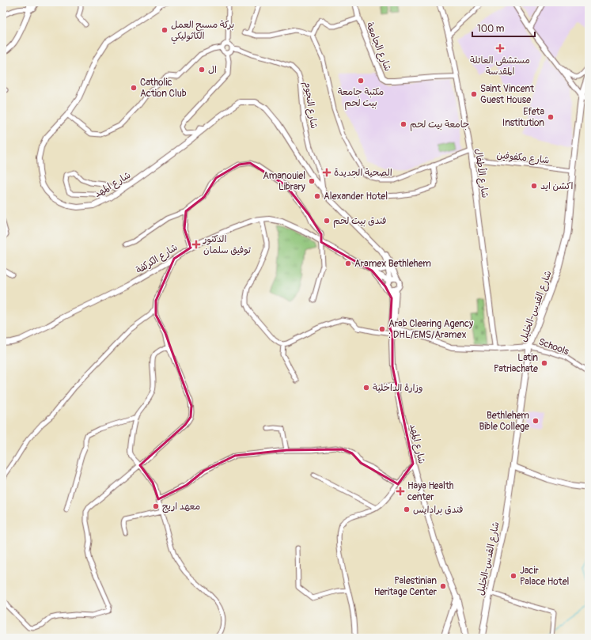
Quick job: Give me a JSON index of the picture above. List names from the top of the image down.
{
  "streets": {
    "main road": ["شارع القدس-الخليل"],
    "street": [
      "شارع الجامعة",
      "شارع النجوم",
      "شارع مكفوفين",
      "شارع الأطفال",
      "شارع المهد",
      "شارع الكركفة",
      "Schools"
    ]
  },
  "crossings": [
    ["شارع الجامعة", "شارع الأطفال"],
    ["شارع النجوم", "شارع المهد"],
    ["شارع مكفوفين", "شارع الأطفال"],
    ["شارع مكفوفين", "شارع القدس-الخليل"],
    ["شارع القدس-الخليل", "Schools"]
  ],
  "places": {
    "other": [
      "بركة مسبح العمل الكاثوليكي",
      "ال",
      "مكتبة جامعة بيت لحم",
      "Catholic Action Club",
      "Saint Vincent Guest House",
      "Efeta Institution",
      "جامعة بيت لحم",
      "Amanouiel Library",
      "اكشن ايد",
      "Alexander Hotel",
      "فندق بيت لحم",
      "Aramex Bethlehem",
      "Arab Clearing Agency : DHL/EMS/Aramex",
      "Latin Patriachate",
      "وزارة الداخلية",
      "Bethlehem Bible College",
      "معهد اريج",
      "فندق برادايس",
      "Jacir Palace Hotel",
      "Palestinian Heritage Center"
    ],
    "health": [
      "مستشفى العائلة المقدسة",
      "الصحية الجديدة",
      "الدكتور توفيق سلمان",
      "Haya Health center"
    ]
  },
  "scale_bar": "100 m"
}
